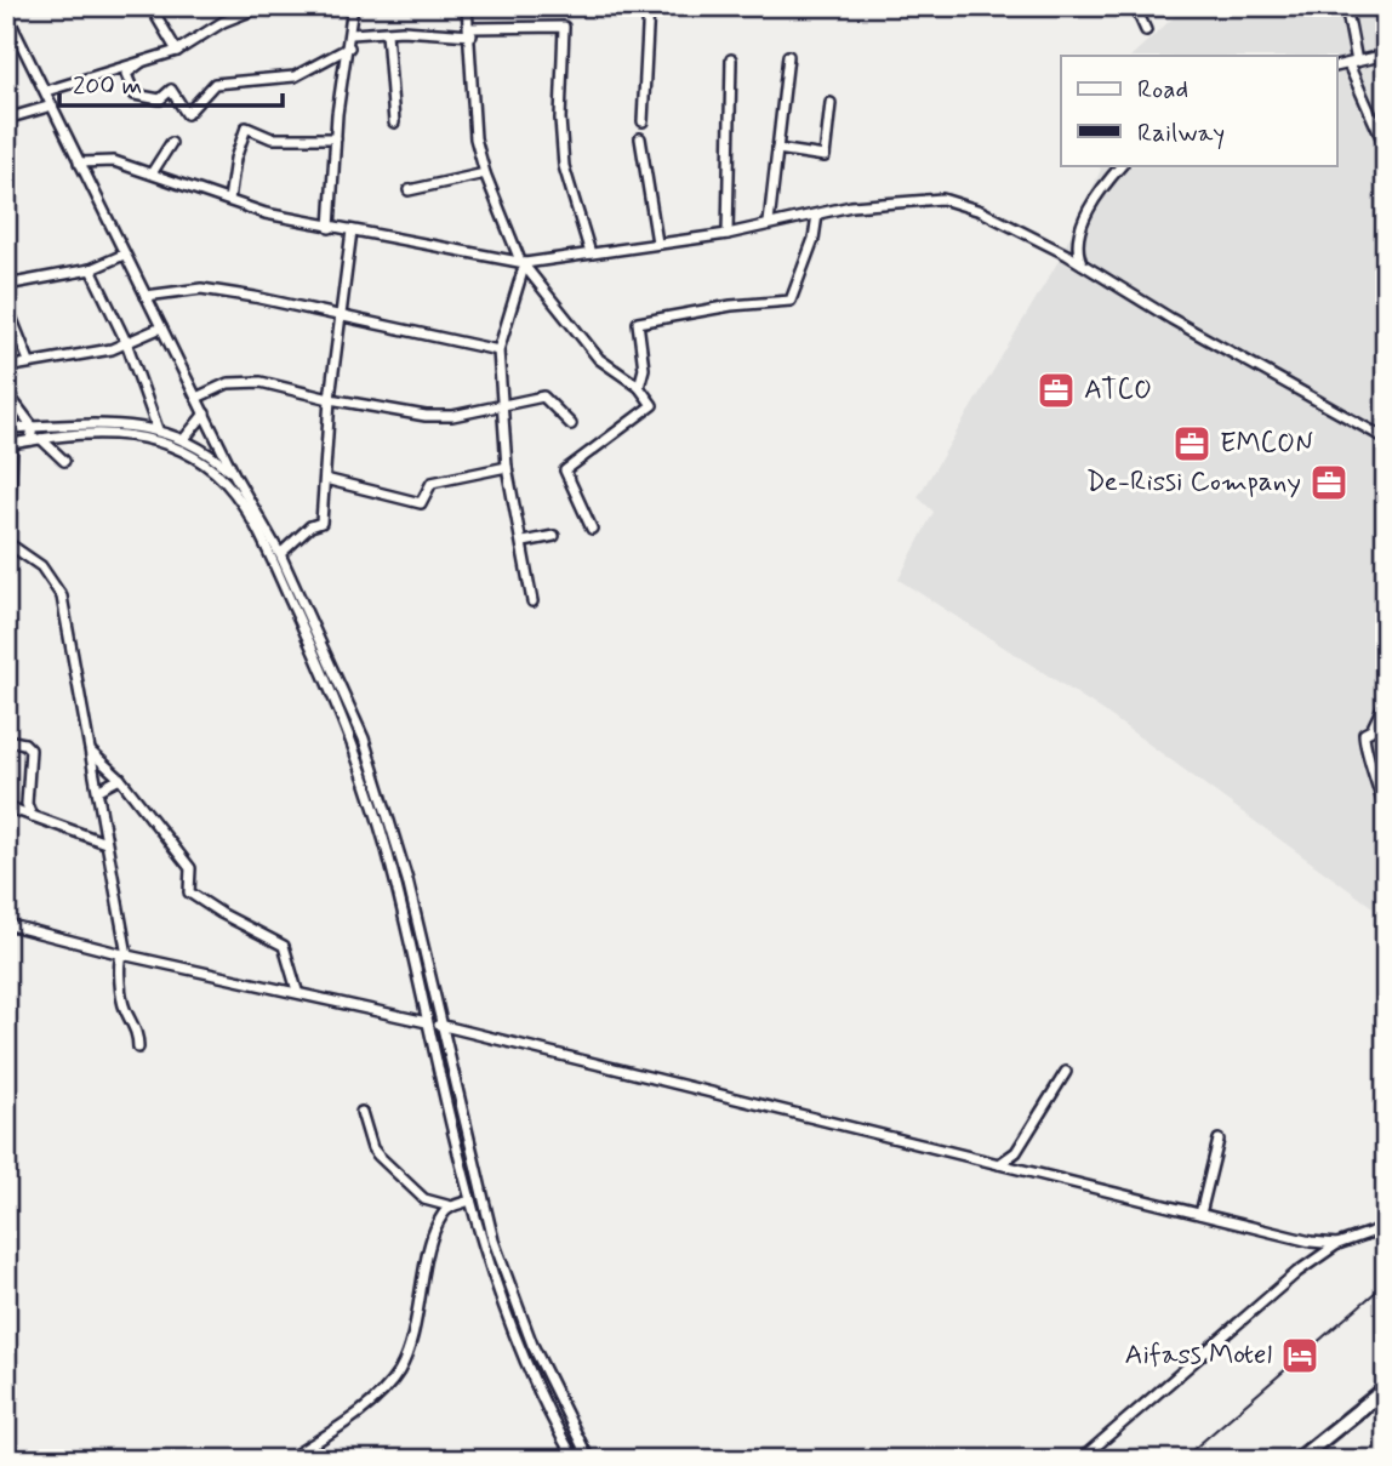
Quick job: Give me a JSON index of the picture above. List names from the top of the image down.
{
  "places": {
    "office": ["ATCO", "EMCON", "De-Rissi Company"],
    "hotel": ["Aifass Motel"]
  },
  "legend": ["Road", "Railway"],
  "scale_bar": "200 m"
}
